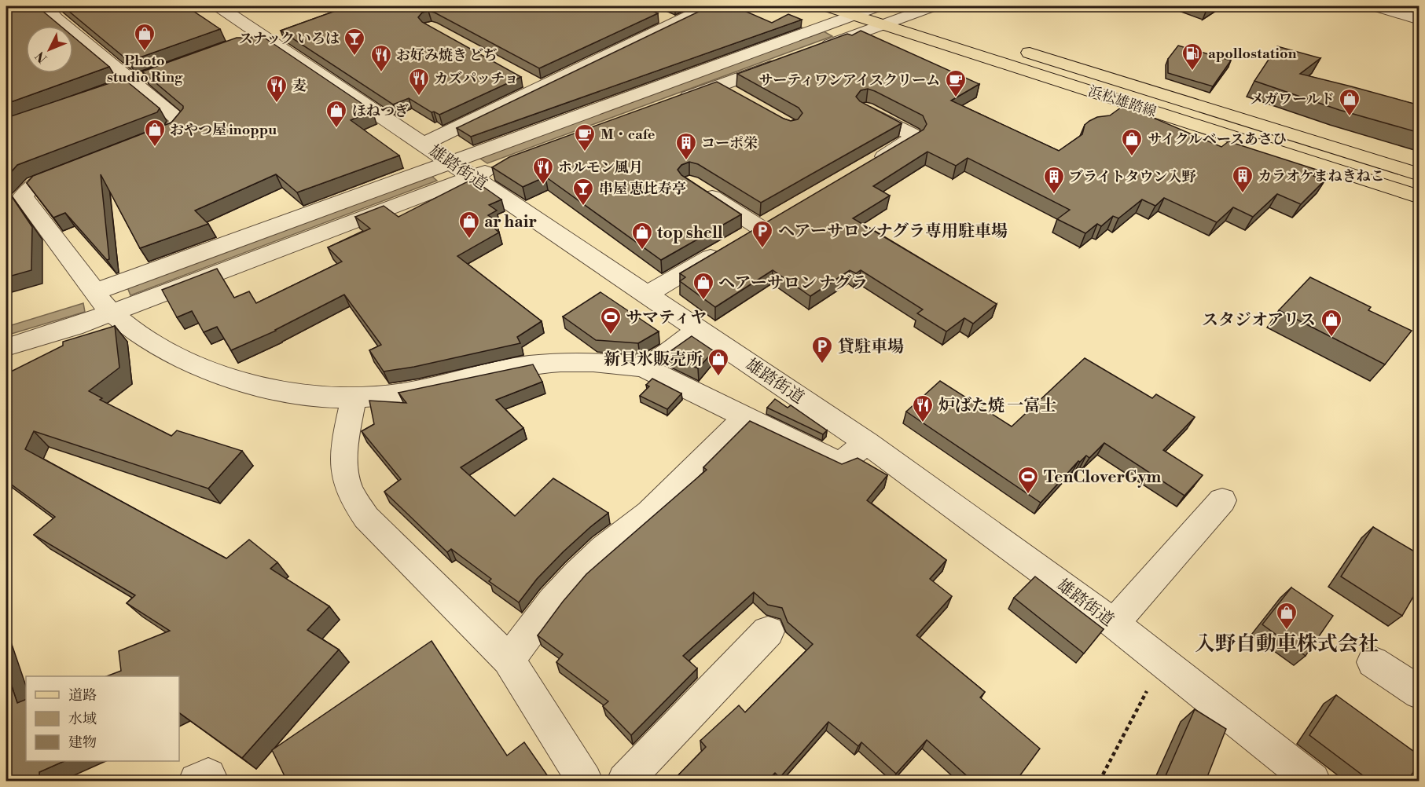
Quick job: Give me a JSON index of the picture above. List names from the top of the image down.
{
  "streets": {
    "main road": ["浜松雄踏線"],
    "street": ["雄踏街道"]
  },
  "places": {
    "shop": [
      "Photo studio Ring",
      "メガワールド",
      "ほねつぎ",
      "おやつ屋 inoppu",
      "サイクルベースあさひ",
      "ar hair",
      "top shell",
      "ヘアーサロン ナグラ",
      "スタジオアリス",
      "新貝氷販売所",
      "入野自動車株式会社"
    ],
    "bar": ["スナック いろは", "串屋 恵比寿亭"],
    "fuel station": ["apollostation"],
    "restaurant": [
      "お好み焼き どぢ",
      "カズパッチョ",
      "麦",
      "ホルモン風月",
      "炉ばた焼 一富士"
    ],
    "cafe": ["サーティワンアイスクリーム", "M・cafe"],
    "building": ["コーポ栄", "カラオケまねきねこ", "ブライトタウン入野"],
    "parking": ["ヘアーサロンナグラ専用駐車場", "貸駐車場"],
    "sports": ["サマティヤ", "TenCloverGym"]
  },
  "legend": ["道路", "水域", "建物"],
  "north": "bottom left"
}
